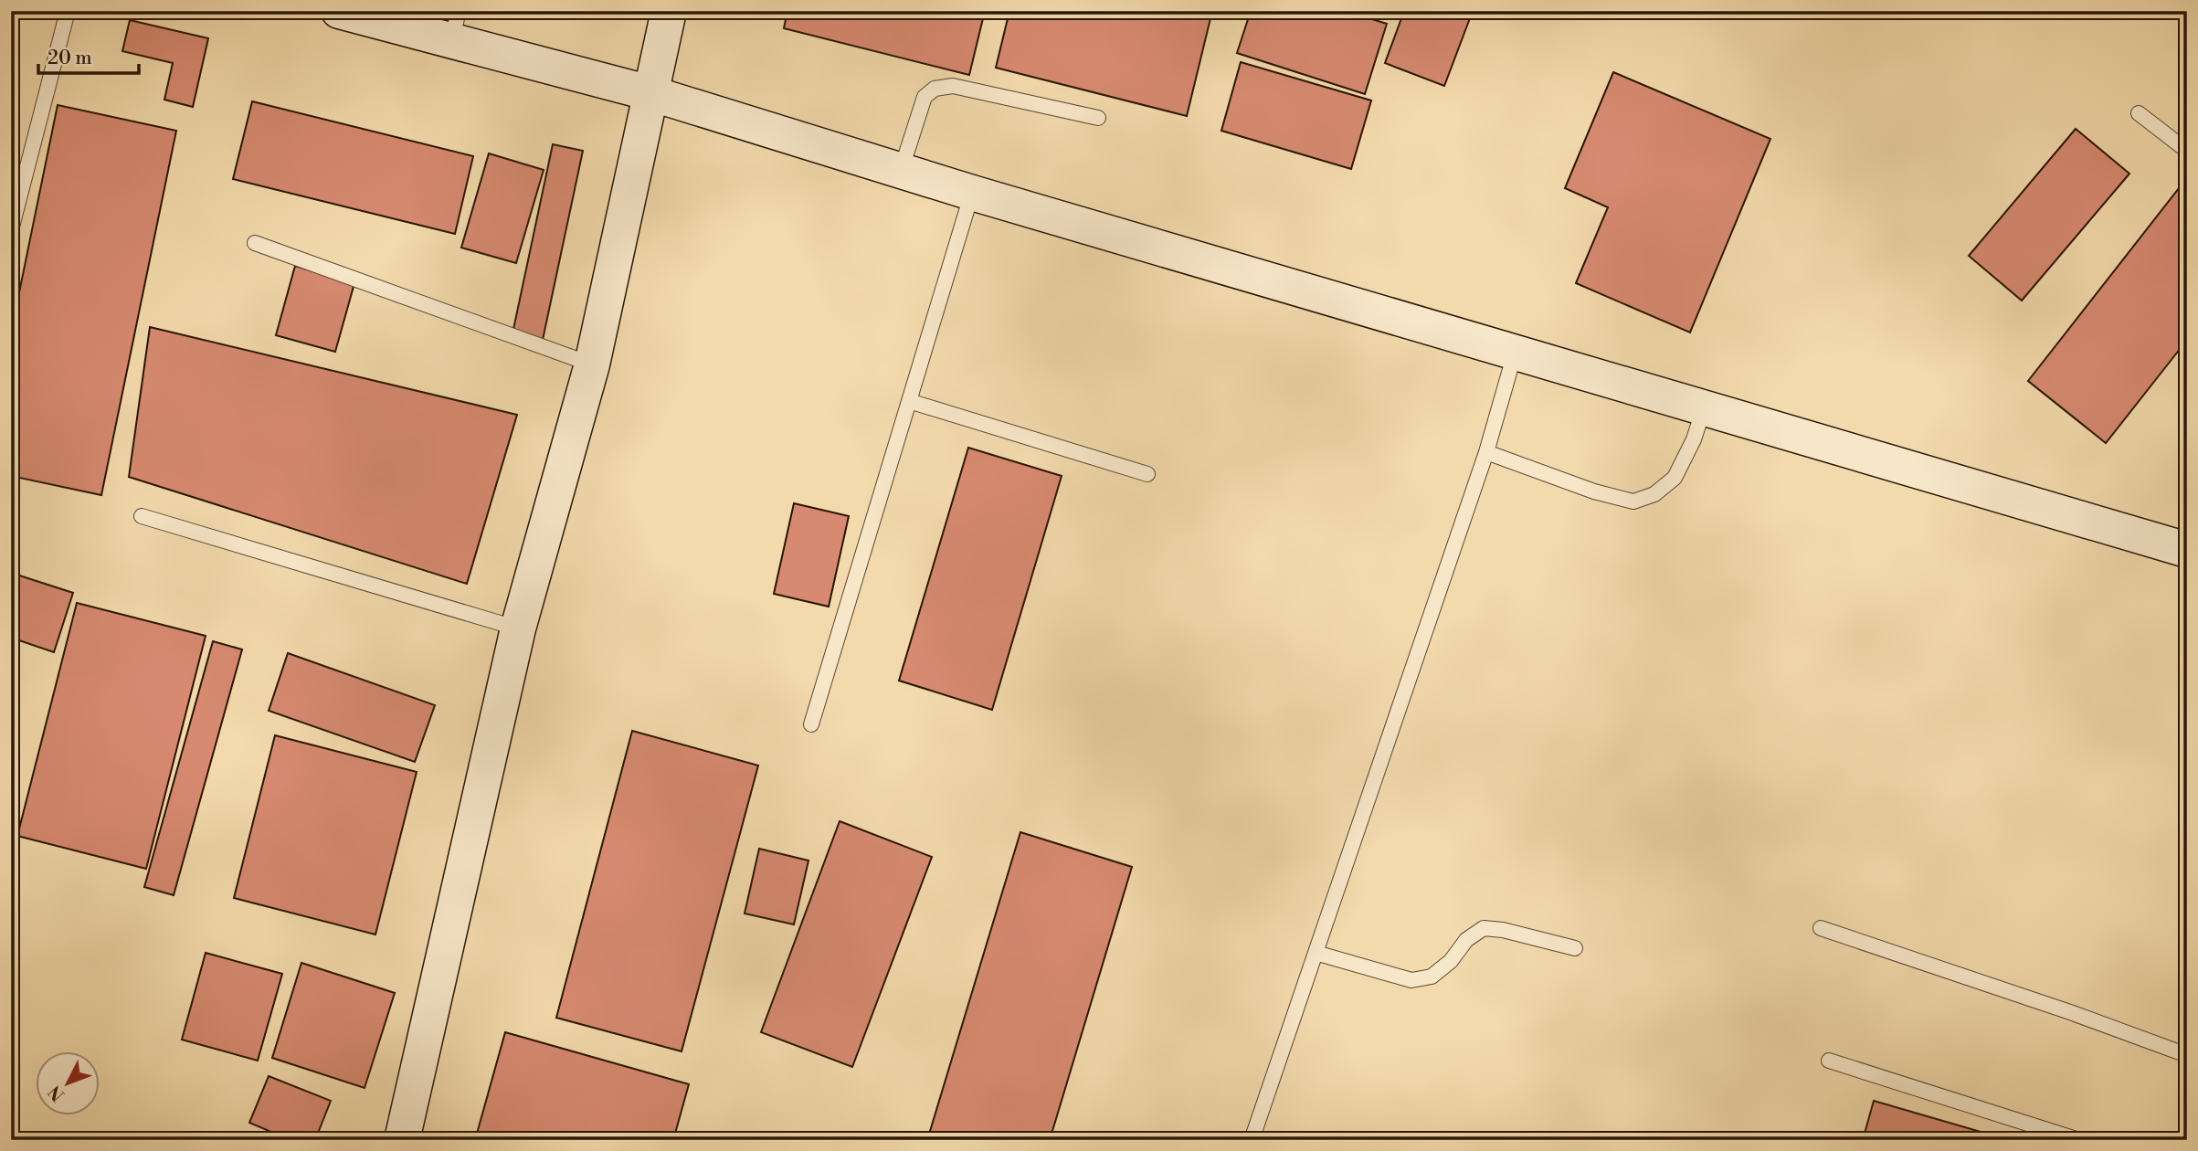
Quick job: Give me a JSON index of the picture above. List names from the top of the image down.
{
  "scale_bar": "20 m",
  "north": "bottom left"
}
